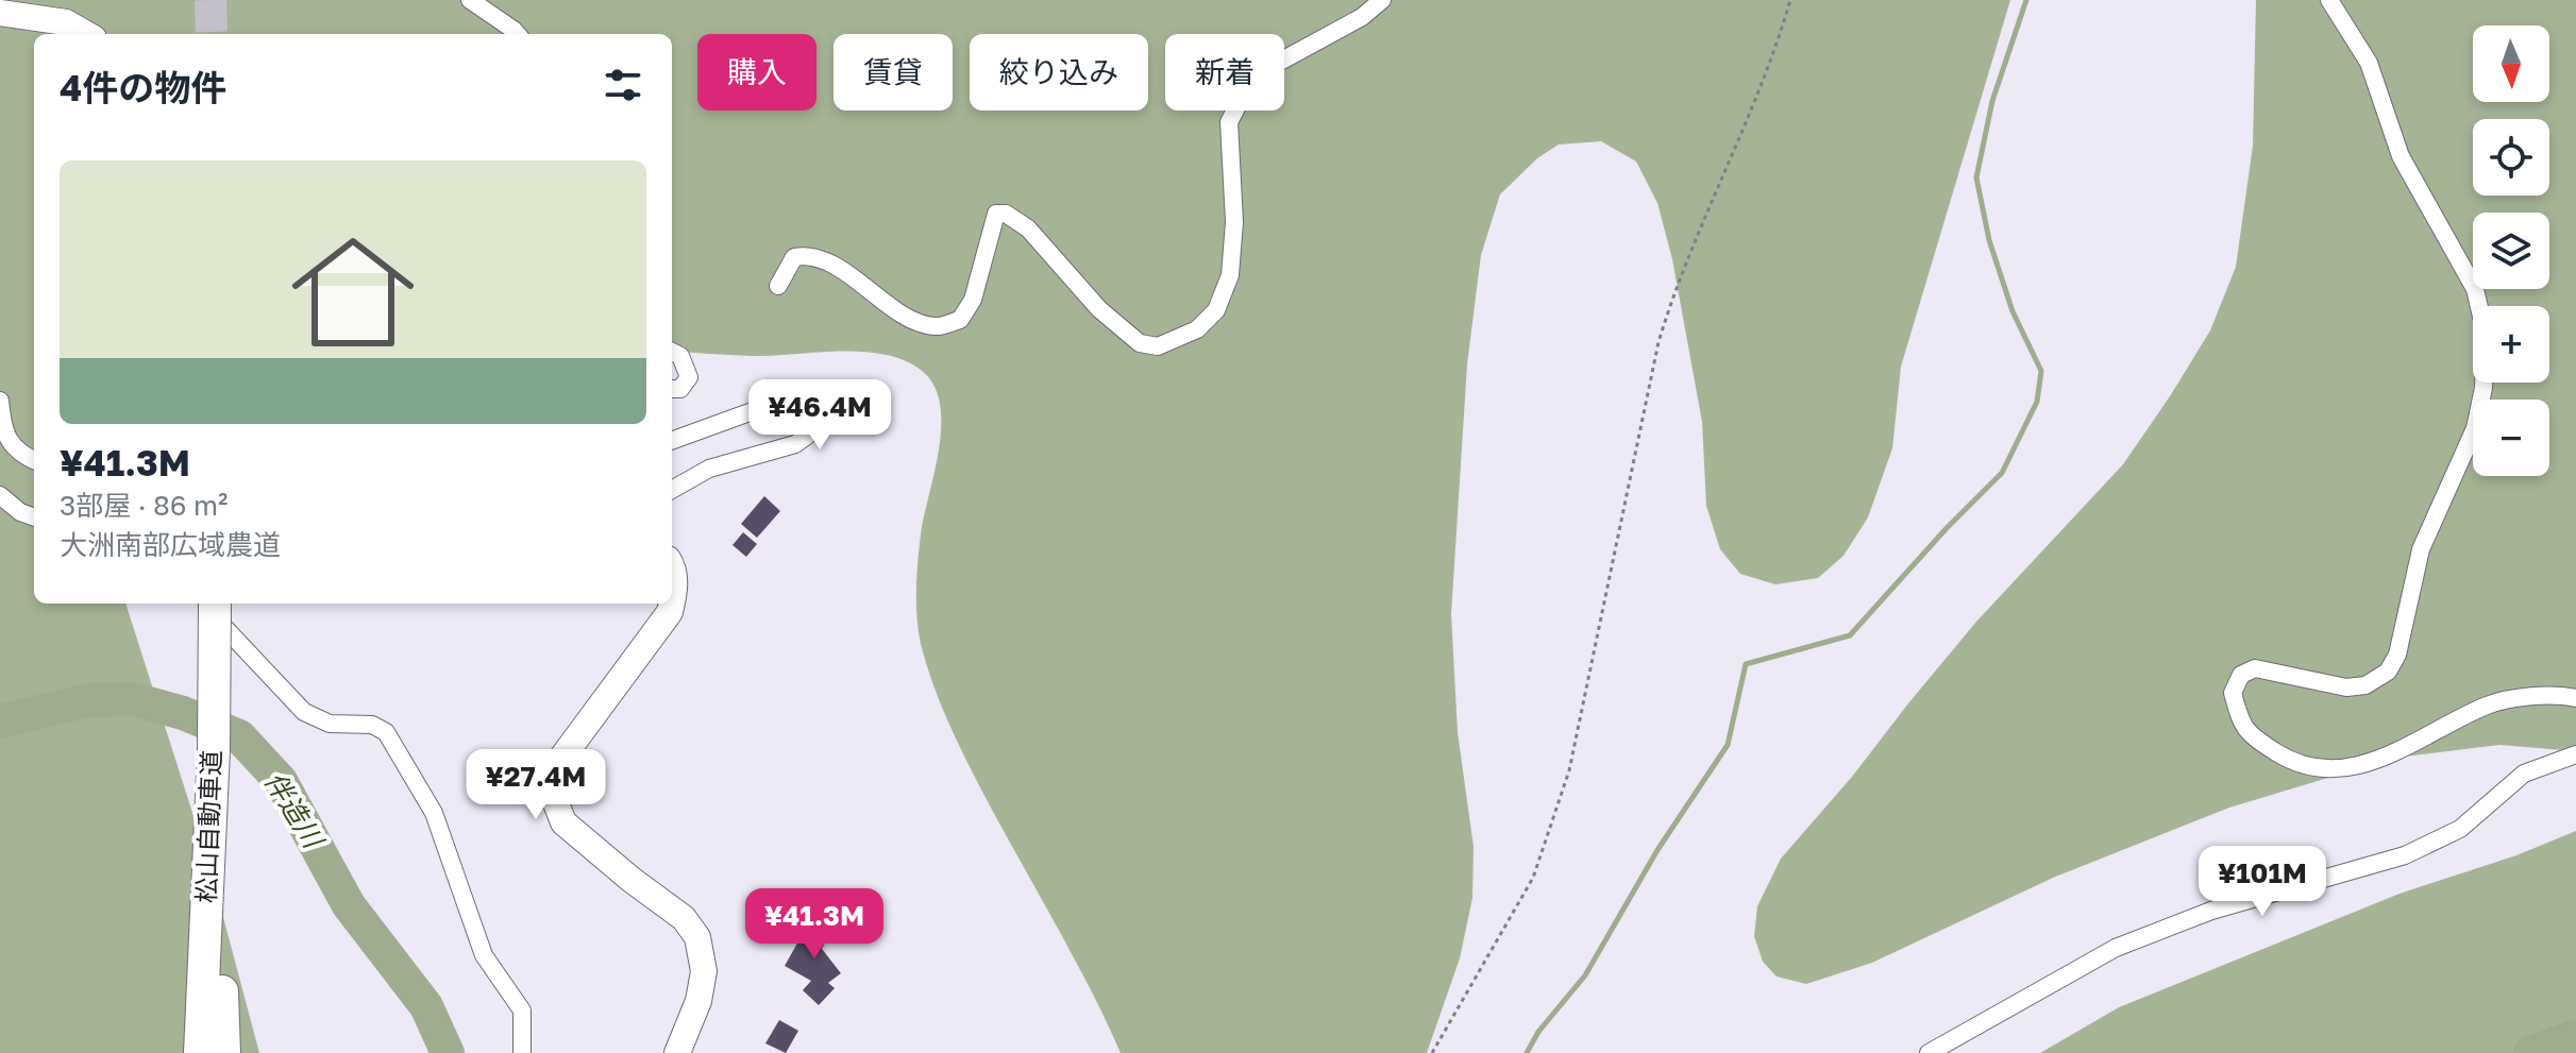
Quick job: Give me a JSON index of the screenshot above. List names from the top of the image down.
{
  "streets": {
    "highway": ["松山自動車道"]
  },
  "water": ["伴造川"],
  "north": "bottom",
  "page": {
    "map_buttons": ["+", "−"],
    "chip": [
      "購入",
      "賃貸",
      "絞り込み",
      "新着"
    ],
    "heading": "4件の物件",
    "list": [
      {
        "name": "¥41.3M",
        "note": "3部屋 · 86 m² · 大洲南部広域農道"
      }
    ],
    "price": [
      "¥46.4M",
      "¥27.4M",
      "¥101M",
      "¥41.3M"
    ]
  }
}
